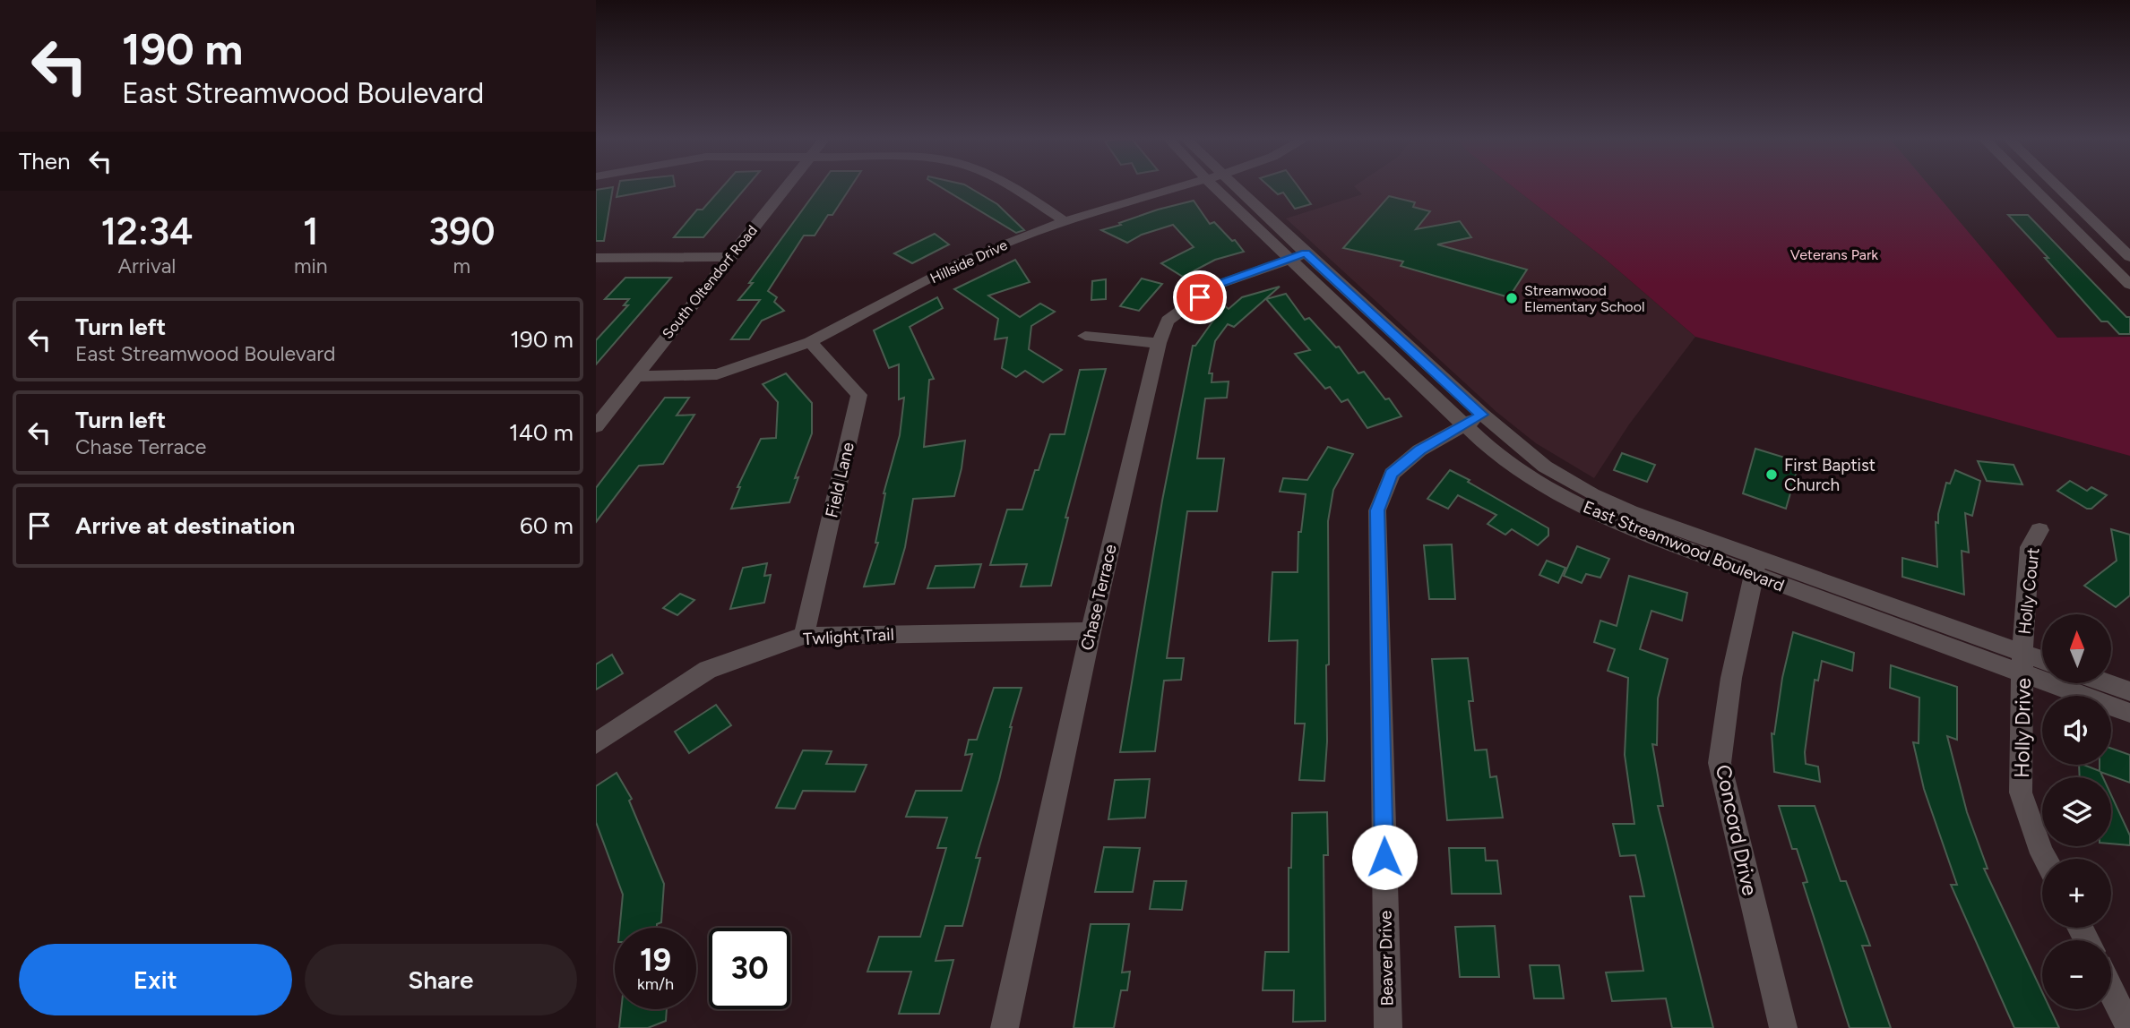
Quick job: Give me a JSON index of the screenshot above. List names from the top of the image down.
{
  "streets": {
    "street": [
      "Hillside Drive",
      "South Oltendorf Road",
      "Field Lane",
      "East Streamwood Boulevard",
      "Holly Court",
      "Chase Terrace",
      "Twlight Trail",
      "Holly Drive",
      "Concord Drive",
      "Beaver Drive"
    ]
  },
  "crossings": [
    ["Hillside Drive", "South Oltendorf Road"],
    ["Hillside Drive", "Field Lane"],
    ["Field Lane", "Twlight Trail"],
    ["East Streamwood Boulevard", "Holly Court"],
    ["East Streamwood Boulevard", "Chase Terrace"],
    ["East Streamwood Boulevard", "Holly Drive"],
    ["East Streamwood Boulevard", "Concord Drive"],
    ["East Streamwood Boulevard", "Beaver Drive"],
    ["Holly Court", "Holly Drive"],
    ["Chase Terrace", "Twlight Trail"]
  ],
  "parks": ["Veterans Park"],
  "places": ["Streamwood Elementary School", "First Baptist Church"],
  "north": "top",
  "page": {
    "turn": ["190 m", "East Streamwood Boulevard"],
    "then": "Then",
    "eta": [
      "12:34",
      "Arrival",
      "1",
      "min",
      "390",
      "m"
    ],
    "list": [
      {
        "name": "Turn left",
        "note": "East Streamwood Boulevard",
        "value": "190 m"
      },
      {
        "name": "Turn left",
        "note": "Chase Terrace",
        "value": "140 m"
      },
      {
        "name": "Arrive at destination",
        "value": "60 m"
      }
    ],
    "map_buttons": ["+", "−"],
    "speed": "19 km/h",
    "limit": "30",
    "buttons": ["Exit", "Share"]
  }
}
